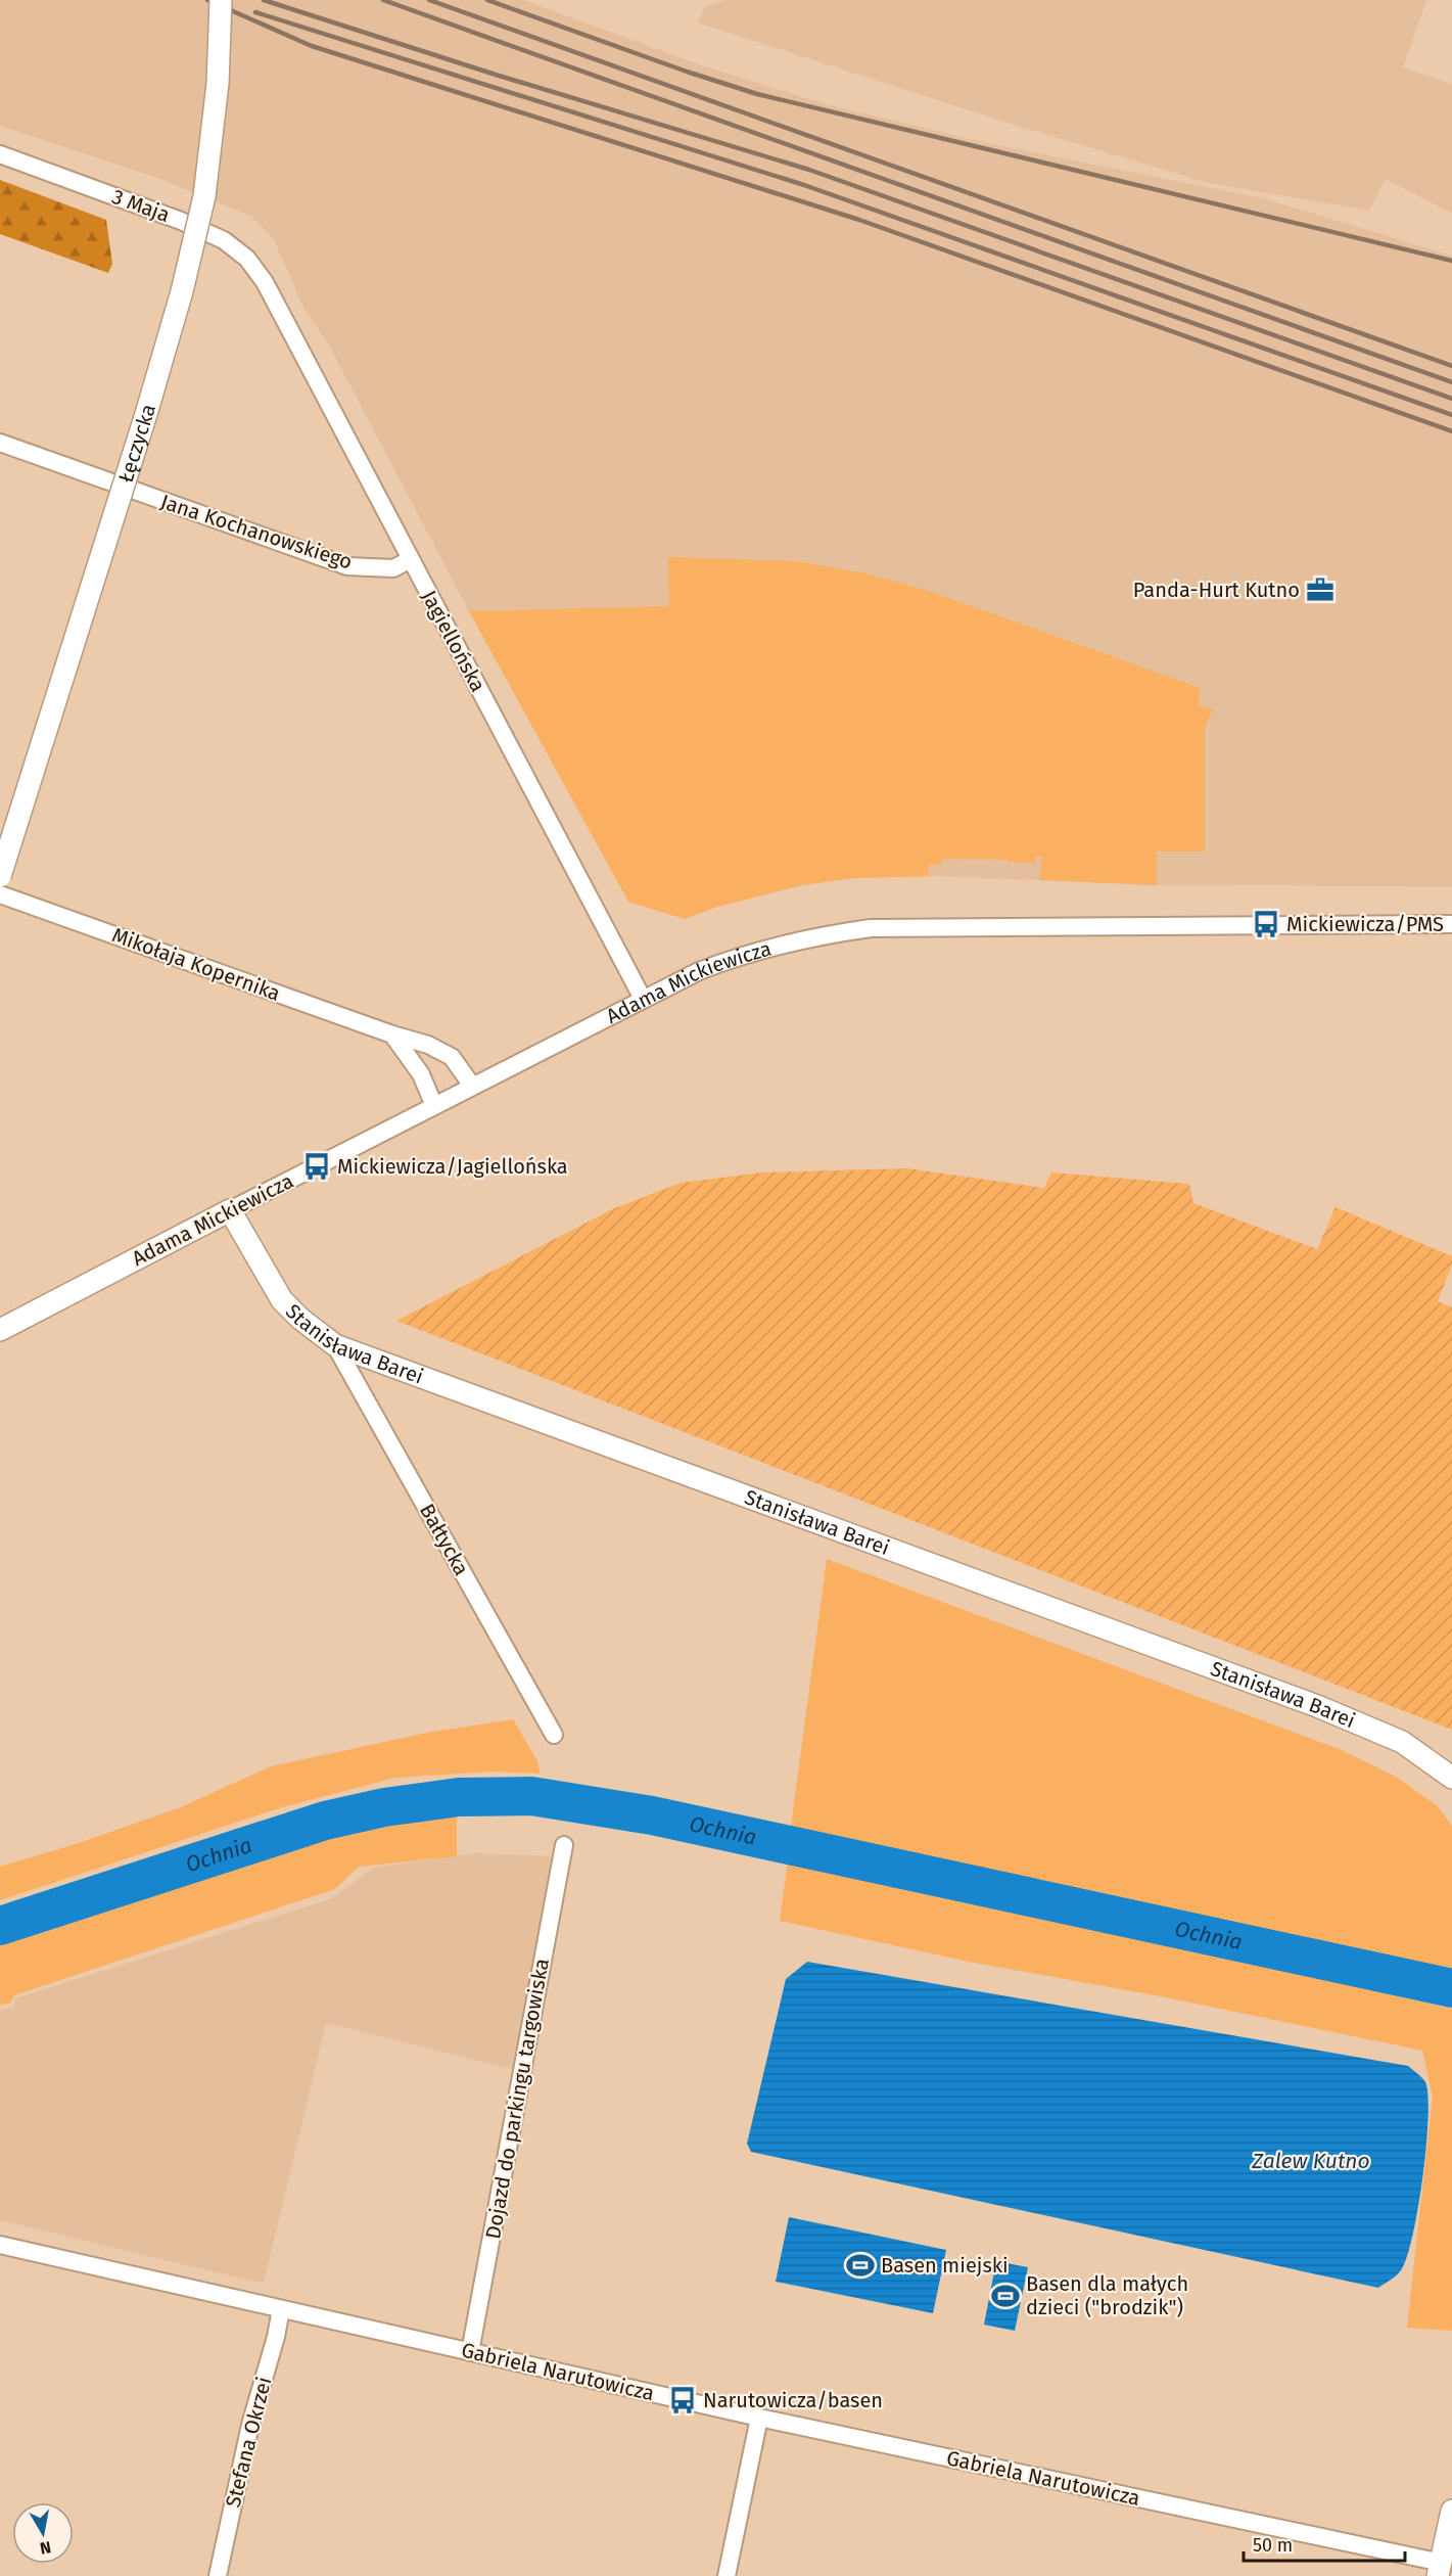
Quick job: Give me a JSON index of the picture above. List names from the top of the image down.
{
  "streets": {
    "street": [
      "3 Maja",
      "Łęczycka",
      "Jana Kochanowskiego",
      "Jagiellońska",
      "Mikołaja Kopernika",
      "Adama Mickiewicza",
      "Stanisława Barei",
      "Bałtycka",
      "Dojazd do parkingu targowiska",
      "Gabriela Narutowicza",
      "Stefana Okrzei"
    ]
  },
  "crossings": [
    ["3 Maja", "Jagiellońska"],
    ["Jana Kochanowskiego", "Jagiellońska"],
    ["Jagiellońska", "Adama Mickiewicza"],
    ["Mikołaja Kopernika", "Adama Mickiewicza"],
    ["Adama Mickiewicza", "Stanisława Barei"],
    ["Stanisława Barei", "Bałtycka"],
    ["Dojazd do parkingu targowiska", "Gabriela Narutowicza"],
    ["Gabriela Narutowicza", "Stefana Okrzei"]
  ],
  "water": ["Ochnia", "Zalew Kutno"],
  "places": {
    "office": ["Panda-Hurt Kutno"],
    "bus stop": ["Mickiewicza/PMS", "Mickiewicza/Jagiellońska", "Narutowicza/basen"],
    "sports": ["Basen miejski", "Basen dla małych dzieci (\"brodzik\")"]
  },
  "scale_bar": "50 m",
  "north": "bottom"
}
